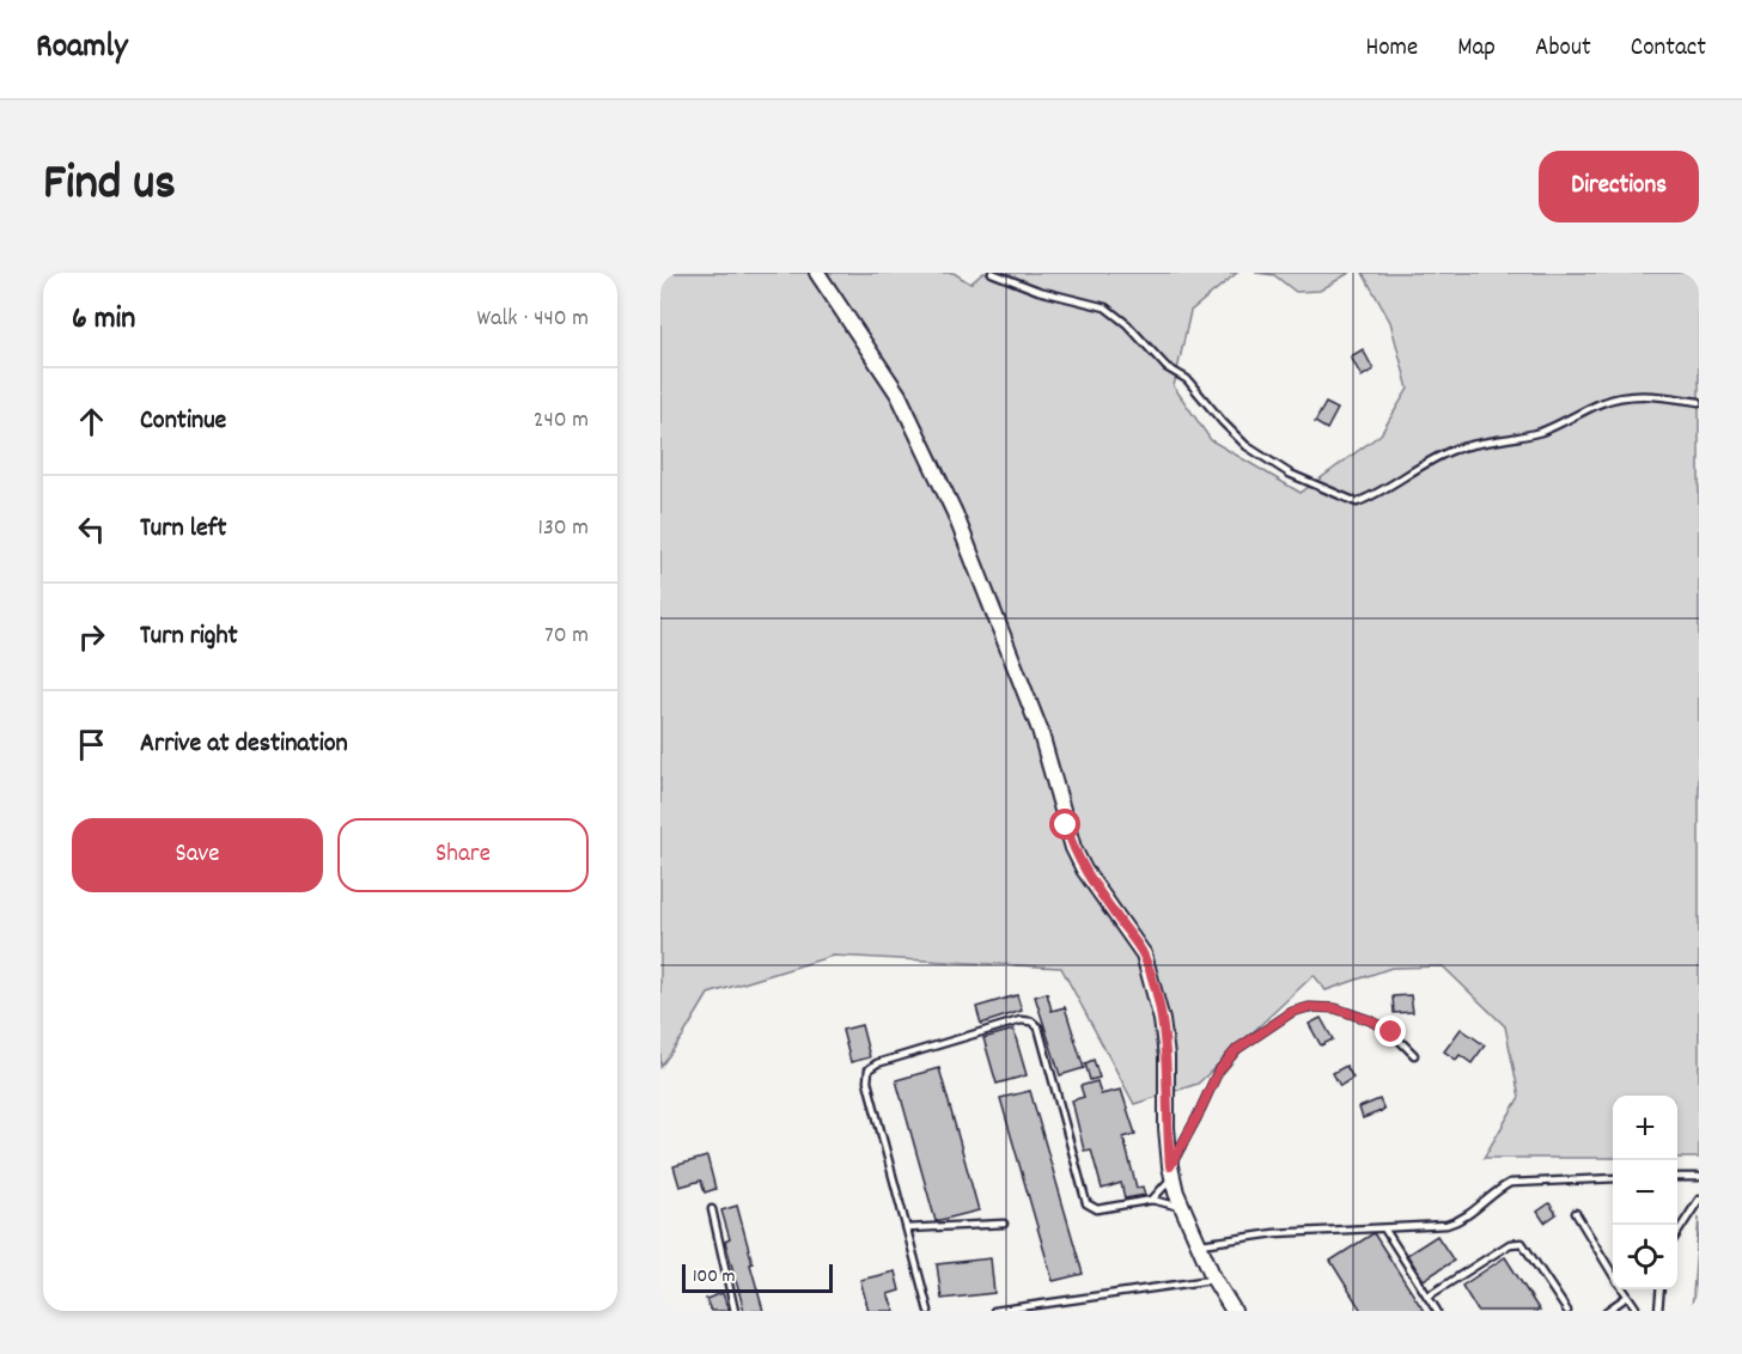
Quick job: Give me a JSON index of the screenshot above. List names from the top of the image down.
{
  "scale_bar": "100 m",
  "page": {
    "header": "Roamly",
    "nav": [
      "Home",
      "Map",
      "About",
      "Contact"
    ],
    "title": "Find us",
    "buttons": [
      "Directions",
      ["Save", "Share"]
    ],
    "heading": ["6 min", "Walk · 440 m"],
    "list": [
      ["Continue", "240 m"],
      ["Turn left", "130 m"],
      ["Turn right", "70 m"],
      "Arrive at destination"
    ],
    "map_buttons": ["+", "−"],
    "scale": "100 m"
  }
}
